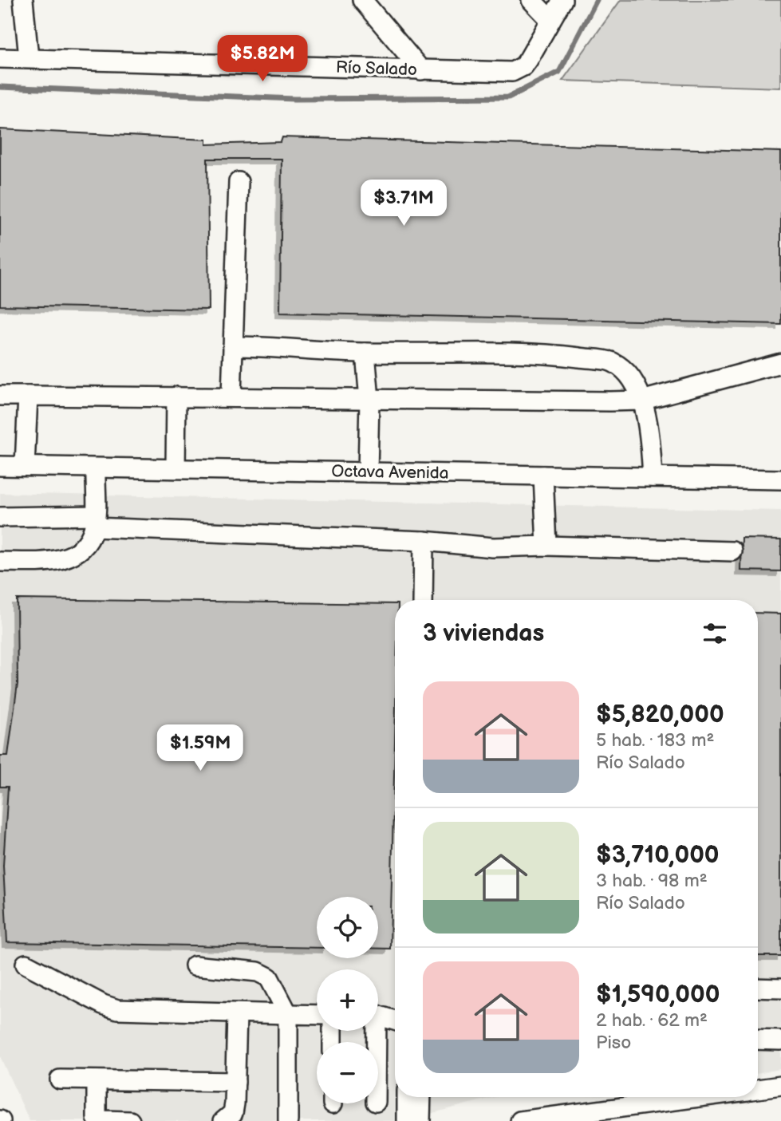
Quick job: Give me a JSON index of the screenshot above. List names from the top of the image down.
{
  "streets": {
    "street": ["Río Salado", "Octava Avenida"]
  },
  "page": {
    "price": ["$5.82M", "$3.71M", "$1.59M"],
    "heading": "3 viviendas",
    "list": [
      {
        "name": "$5,820,000",
        "note": "5 hab. · 183 m² · Río Salado"
      },
      {
        "name": "$3,710,000",
        "note": "3 hab. · 98 m² · Río Salado"
      },
      {
        "name": "$1,590,000",
        "note": "2 hab. · 62 m² · Piso"
      }
    ],
    "map_buttons": ["+", "−"]
  }
}
